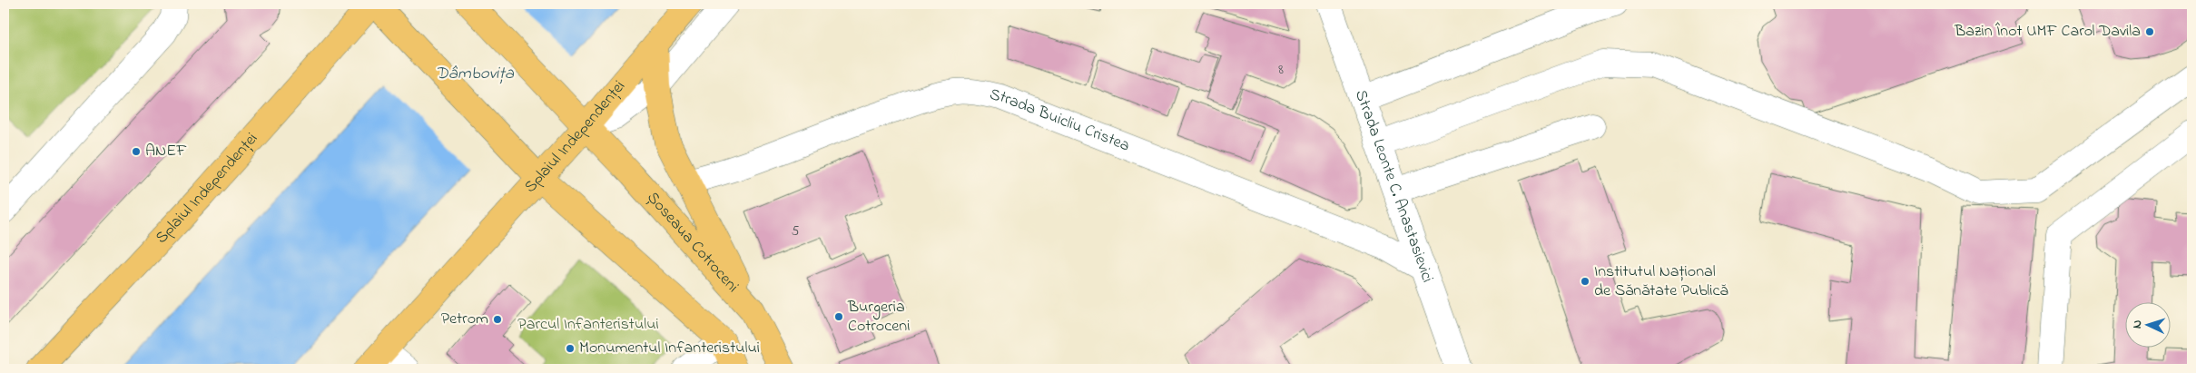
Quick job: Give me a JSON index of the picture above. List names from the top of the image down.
{
  "streets": {
    "main road": ["Splaiul Independenței", "Șoseaua Cotroceni"],
    "street": ["Strada Buicliu Cristea", "Strada Leonte C. Anastasievici"]
  },
  "crossings": [
    ["Strada Buicliu Cristea", "Strada Leonte C. Anastasievici"],
    ["Splaiul Independenței", "Șoseaua Cotroceni"]
  ],
  "water": ["Dâmbovița"],
  "parks": ["Parcul Infanteristului"],
  "places": [
    "Bazin Înot UMF Carol Davila",
    "ANEF",
    "Institutul Național de Sănătate Publică",
    "Burgeria Cotroceni",
    "Petrom",
    "Monumentul Infanteristului"
  ],
  "house_numbers": ["8", "5"],
  "north": "left"
}
